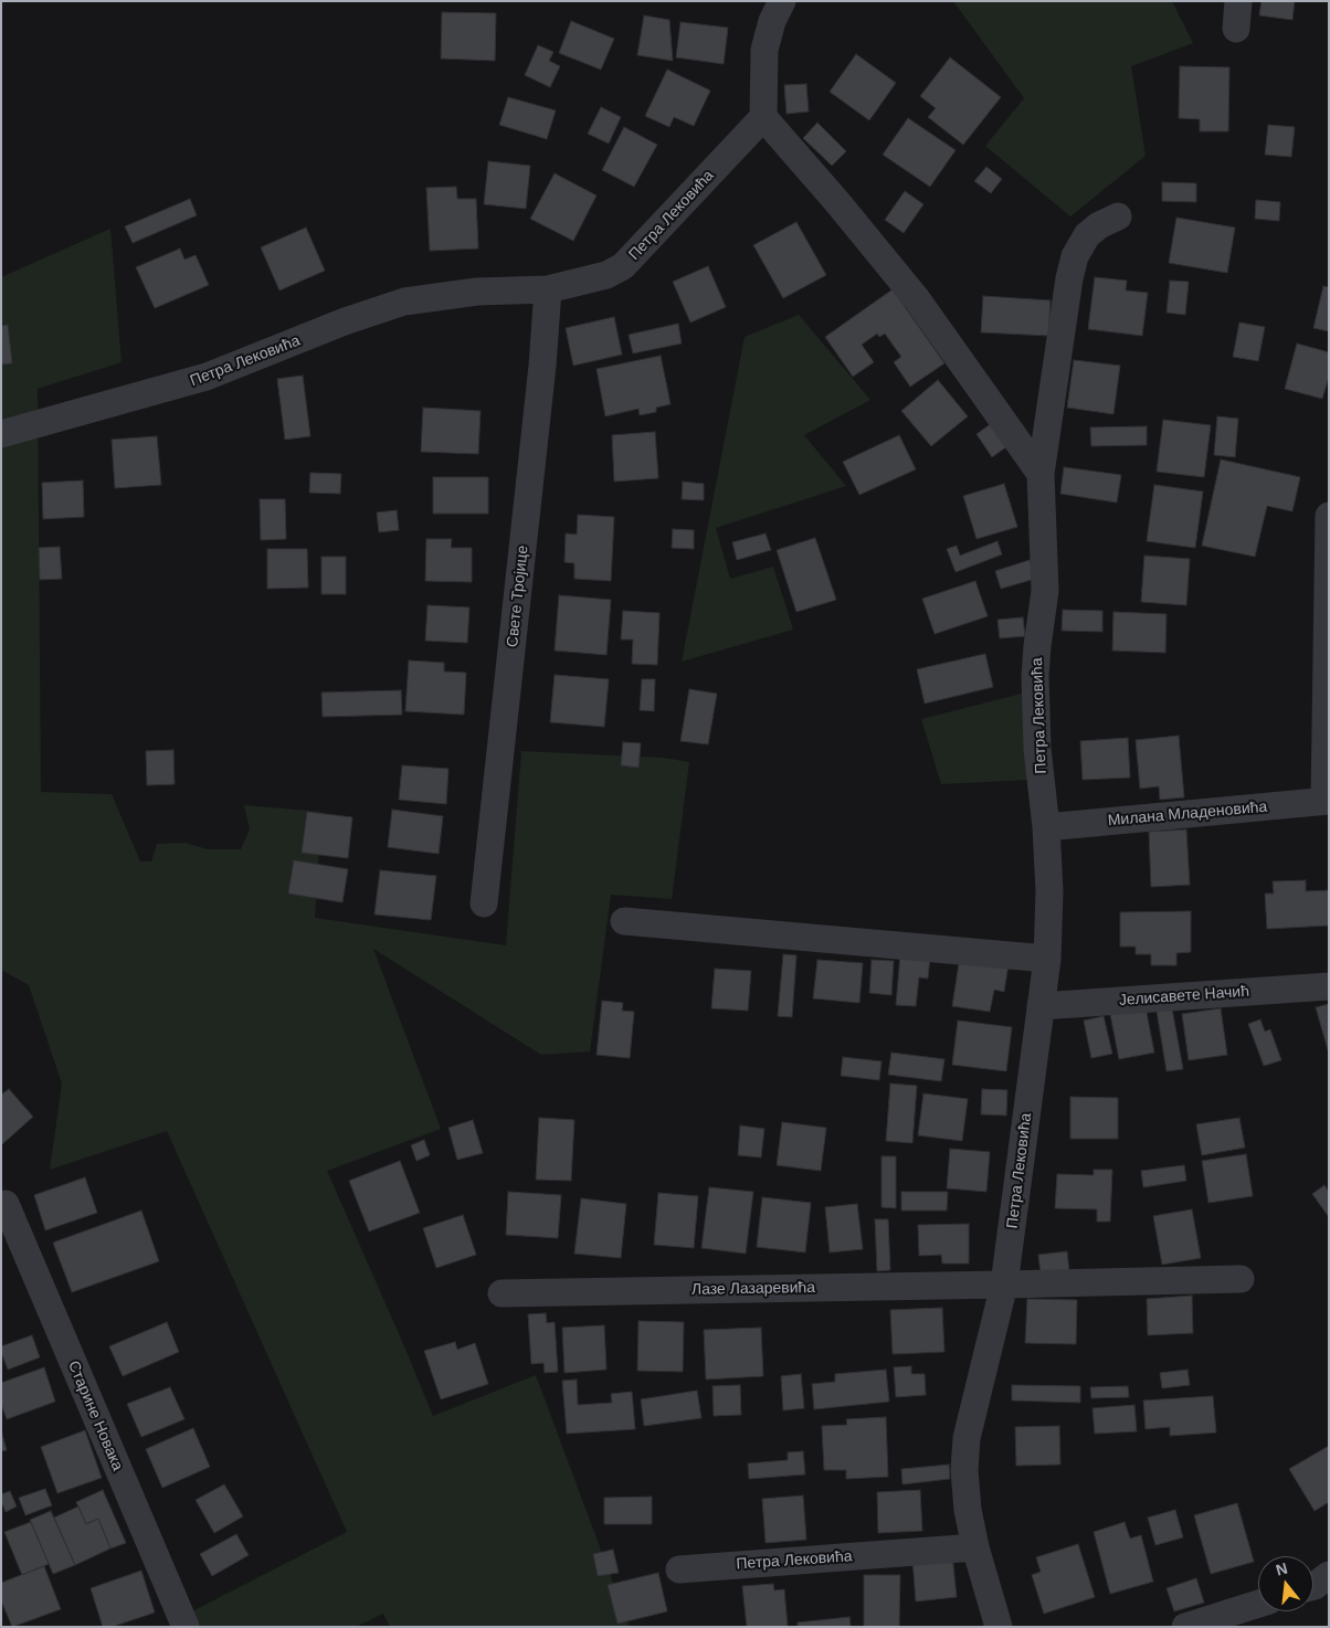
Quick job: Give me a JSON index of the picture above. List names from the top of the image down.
{
  "streets": {
    "street": [
      "Петра Лековића",
      "Свете Тројице",
      "Милана Младеновића",
      "Јелисавете Начић",
      "Лазе Лазаревића",
      "Старине Новака"
    ]
  },
  "crossings": [
    ["Петра Лековића", "Свете Тројице"],
    ["Петра Лековића", "Милана Младеновића"],
    ["Петра Лековића", "Јелисавете Начић"],
    ["Петра Лековића", "Лазе Лазаревића"]
  ],
  "north": "top"
}
